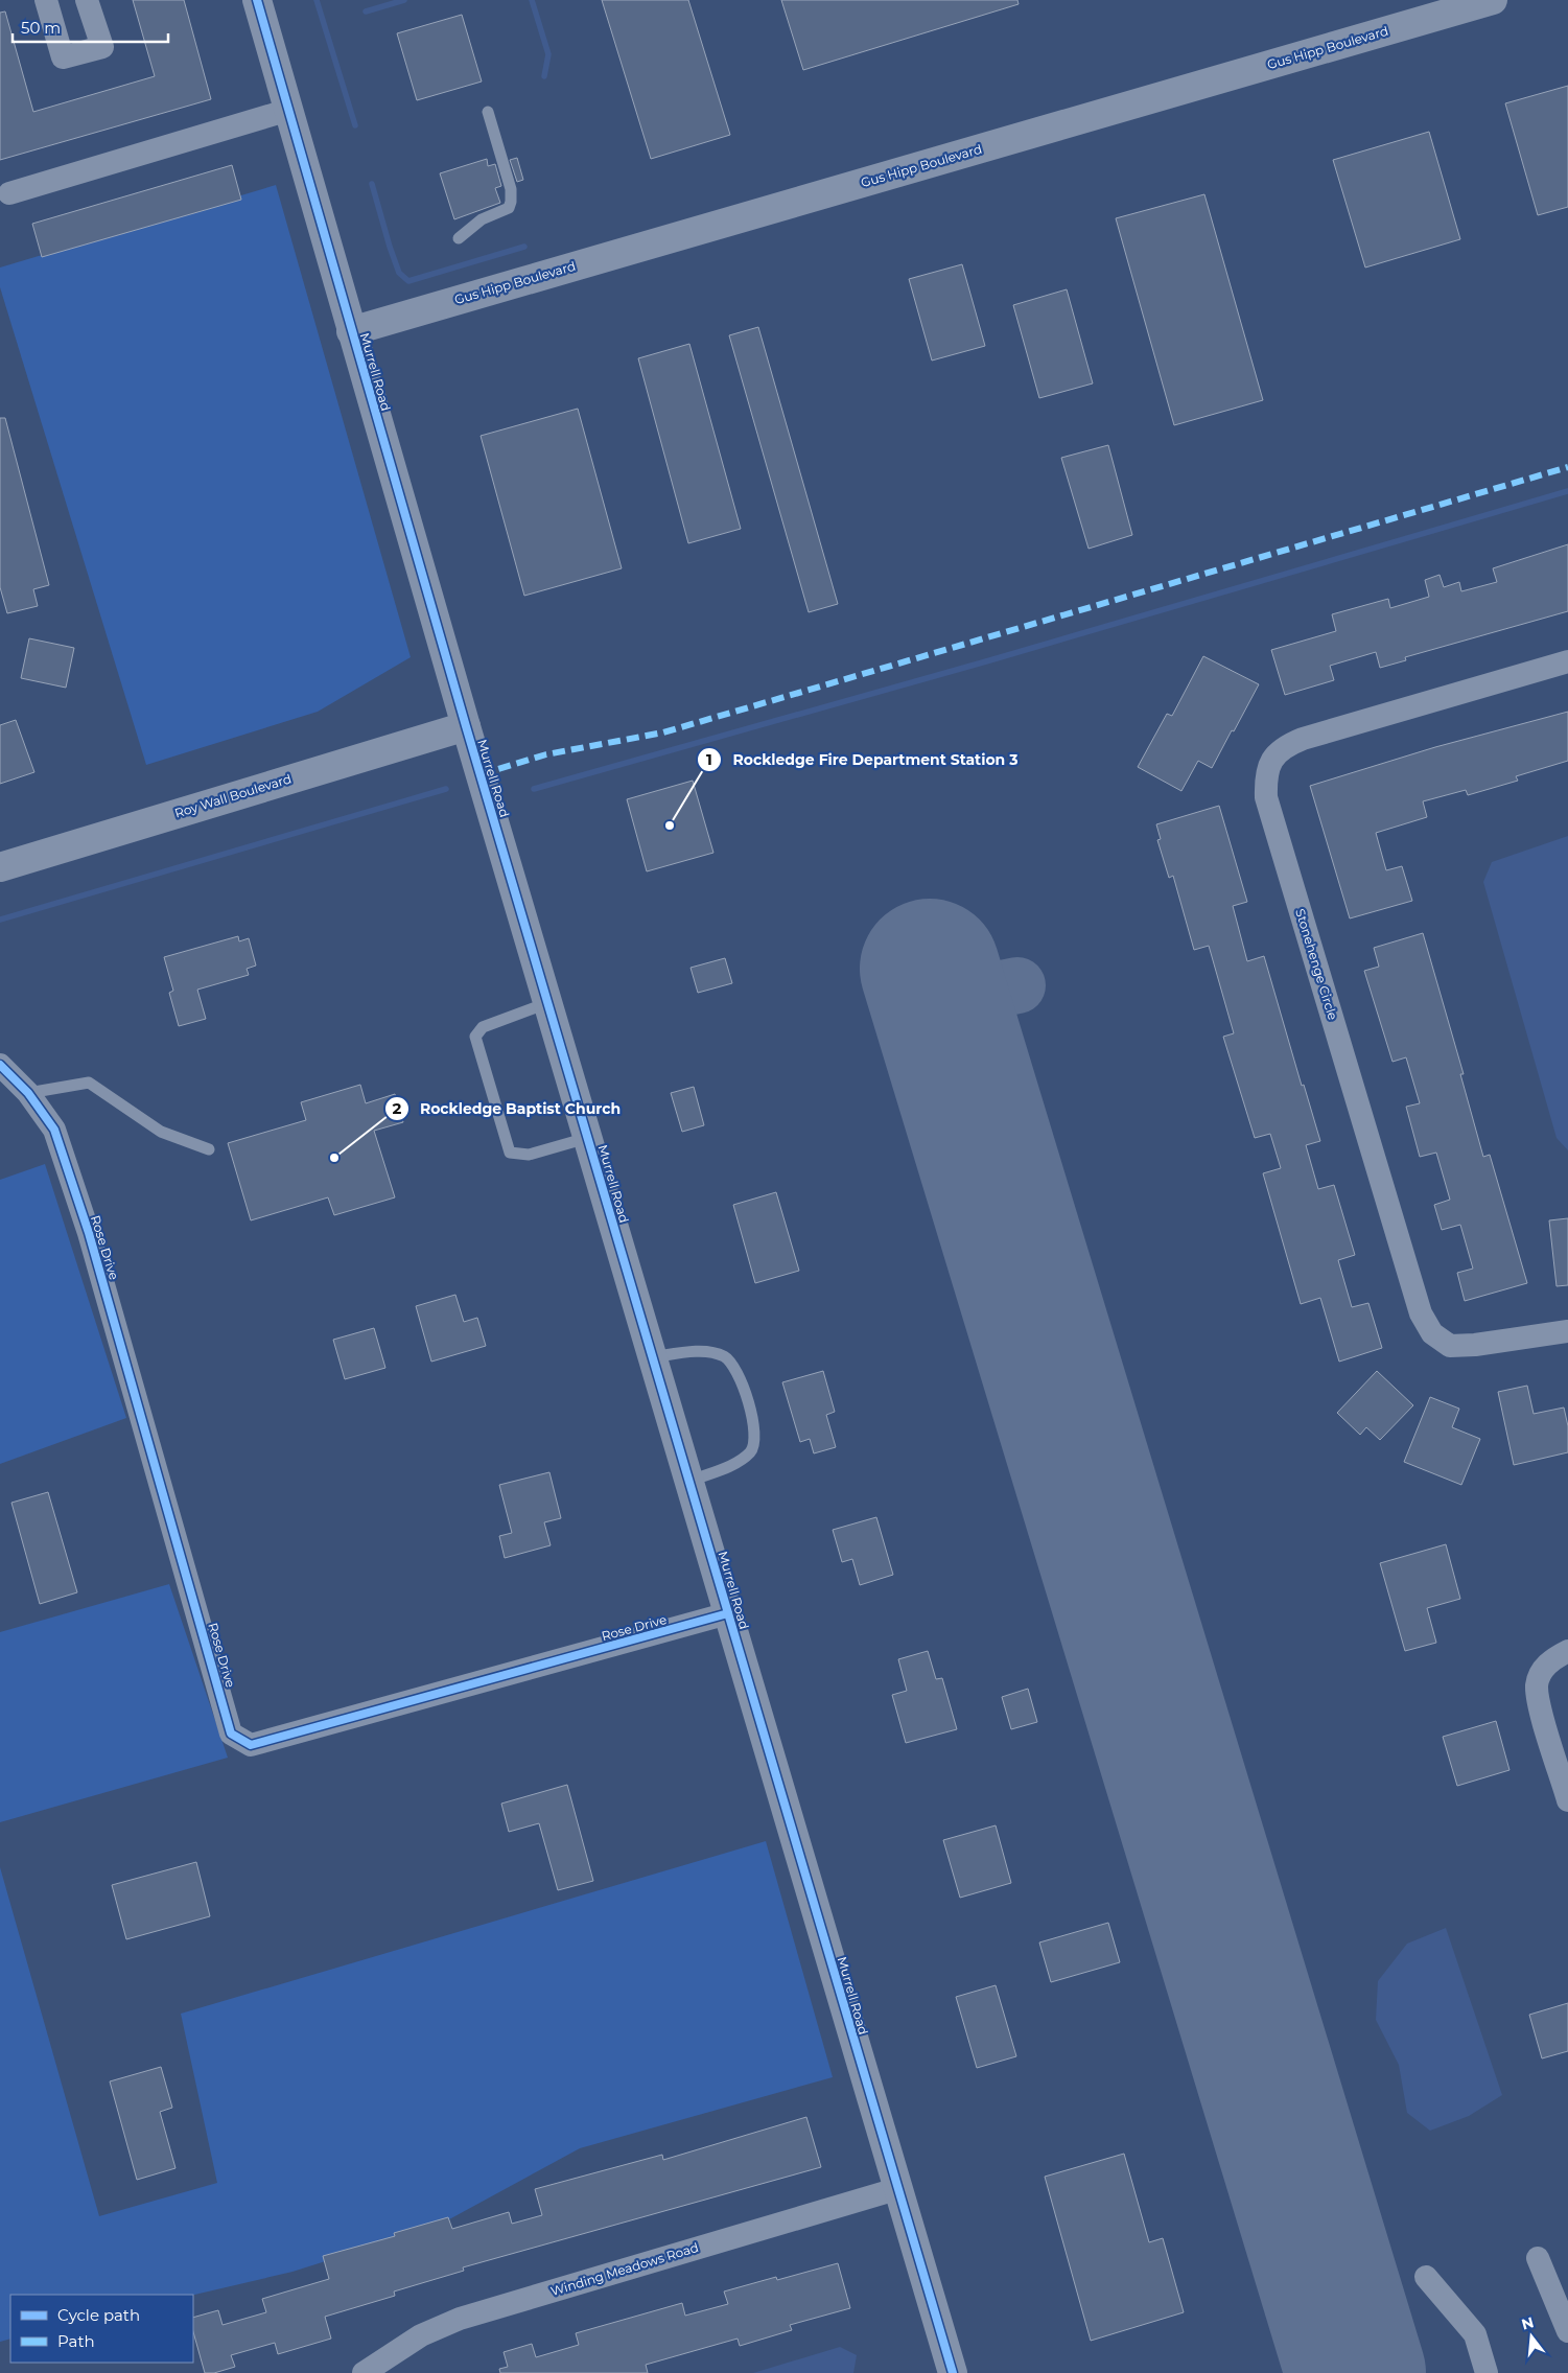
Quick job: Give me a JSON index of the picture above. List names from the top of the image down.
{
  "streets": {
    "street": [
      "Gus Hipp Boulevard",
      "Murrell Road",
      "Roy Wall Boulevard",
      "Stonehenge Circle",
      "Rose Drive",
      "Winding Meadows Road"
    ]
  },
  "crossings": [
    ["Gus Hipp Boulevard", "Murrell Road"],
    ["Murrell Road", "Roy Wall Boulevard"],
    ["Murrell Road", "Rose Drive"],
    ["Murrell Road", "Winding Meadows Road"]
  ],
  "places": ["Rockledge Fire Department Station 3", "Rockledge Baptist Church"],
  "legend": ["Cycle path", "Path"],
  "scale_bar": "50 m",
  "north": "top"
}
